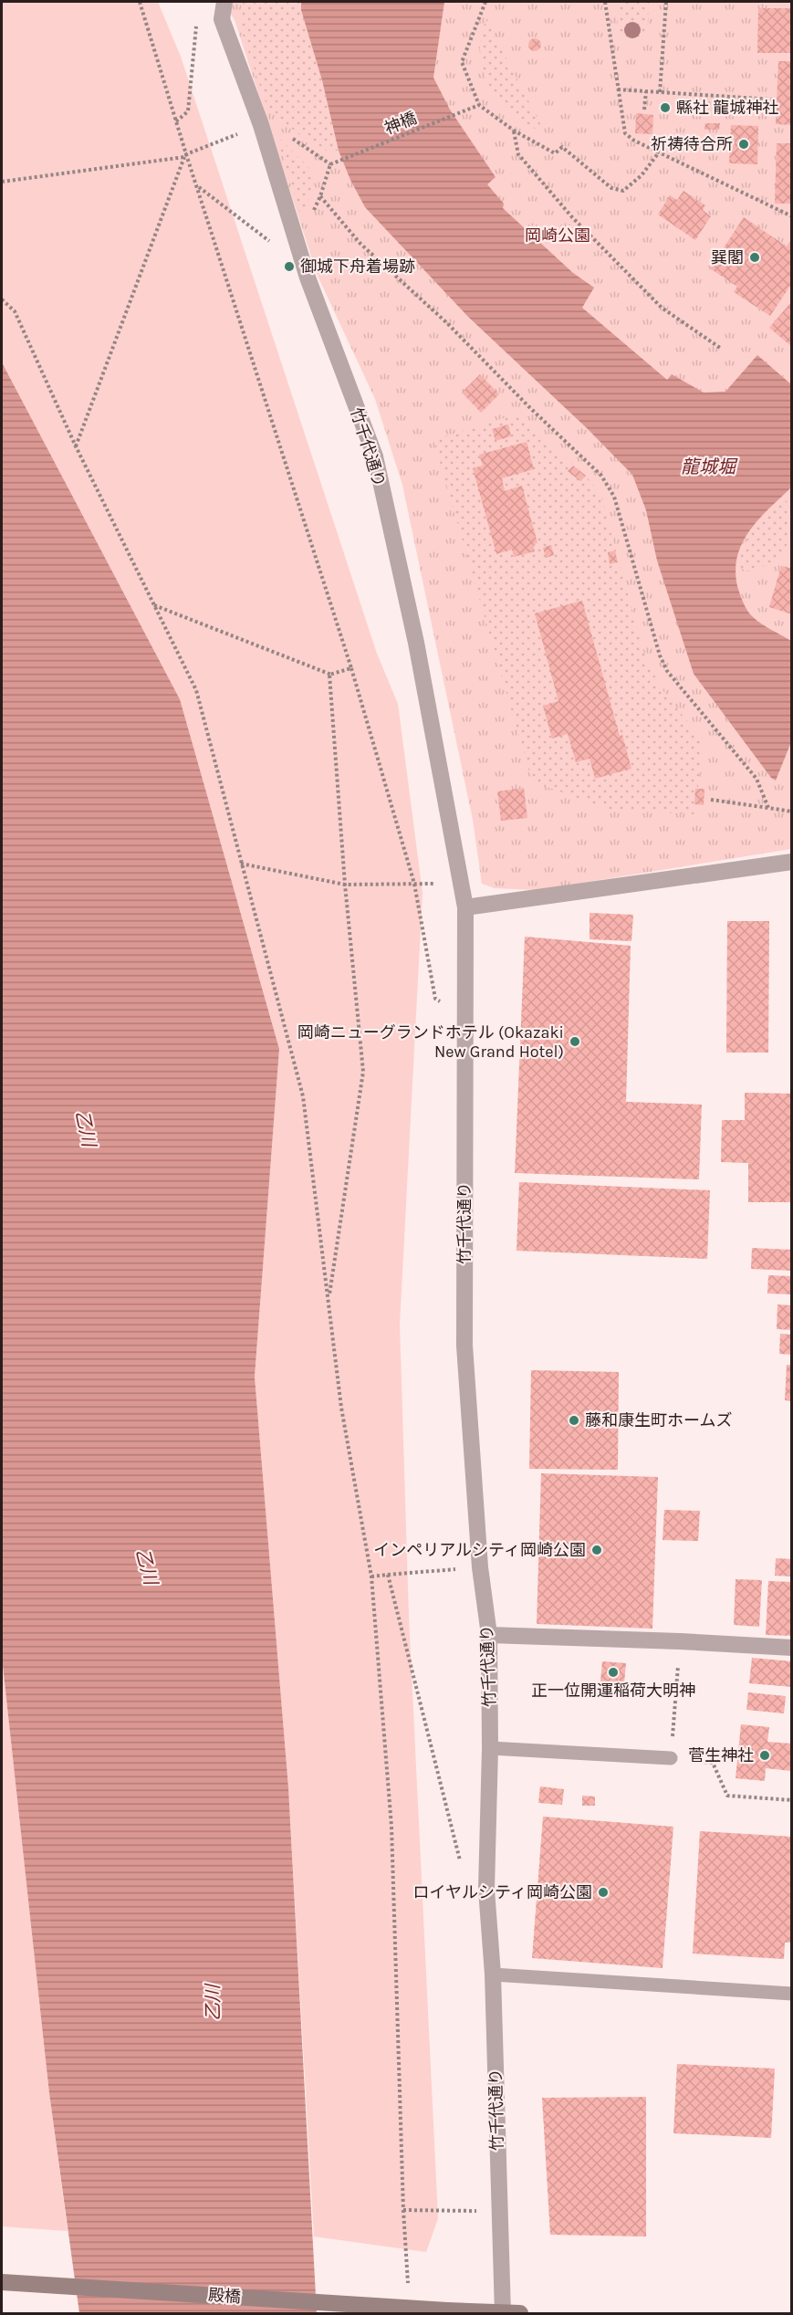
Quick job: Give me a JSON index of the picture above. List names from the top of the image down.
{
  "streets": {
    "main road": ["殿橋"],
    "street": ["竹千代通り"],
    "path": ["神橋"]
  },
  "crossings": [
    ["竹千代通り", "殿橋"]
  ],
  "water": ["龍城堀", "乙川"],
  "parks": ["岡崎公園"],
  "places": [
    "縣社 龍城神社",
    "祈祷待合所",
    "巽閣",
    "御城下舟着場跡",
    "岡崎ニューグランドホテル (Okazaki New Grand Hotel)",
    "藤和康生町ホームズ",
    "インペリアルシティ岡崎公園",
    "正一位開運稲荷大明神",
    "菅生神社",
    "ロイヤルシティ岡崎公園"
  ]
}
